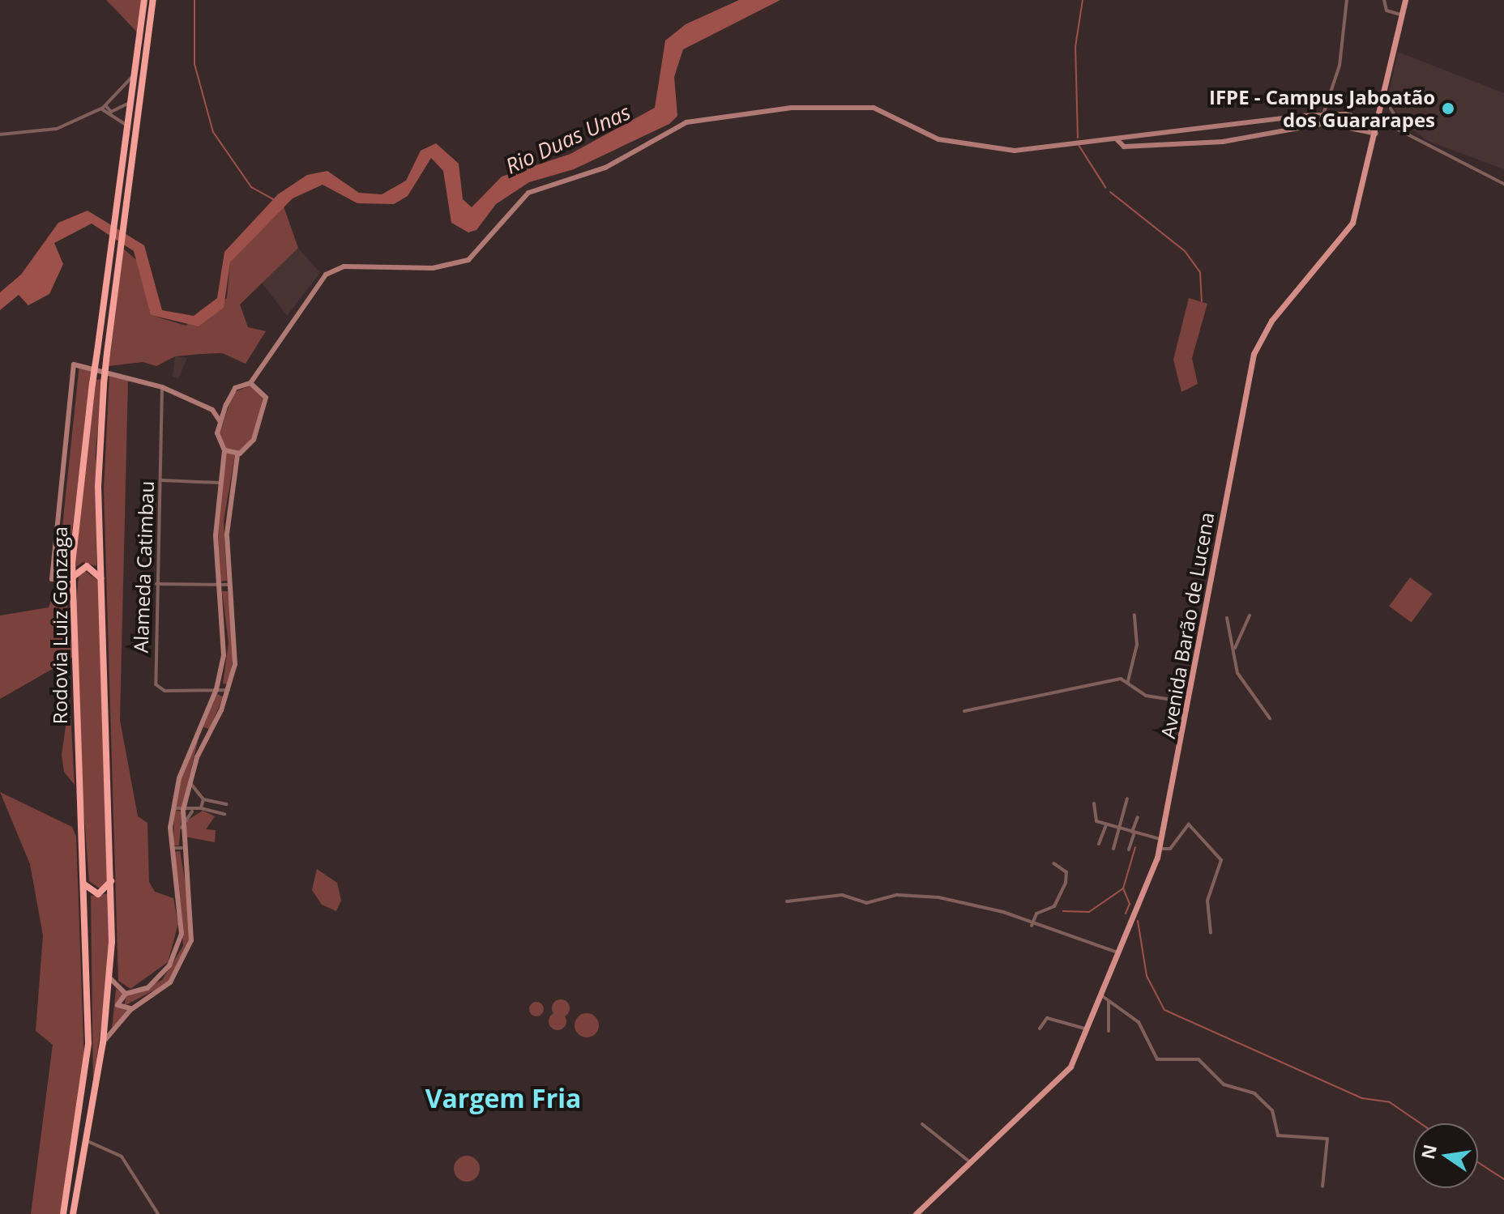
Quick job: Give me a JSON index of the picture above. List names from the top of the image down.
{
  "streets": {
    "highway": ["Rodovia Luiz Gonzaga"],
    "main road": ["Avenida Barão de Lucena"],
    "street": ["Alameda Catimbau"]
  },
  "districts": ["Vargem Fria"],
  "water": ["Rio Duas Unas"],
  "places": ["IFPE - Campus Jaboatão dos Guararapes"],
  "north": "left"
}
